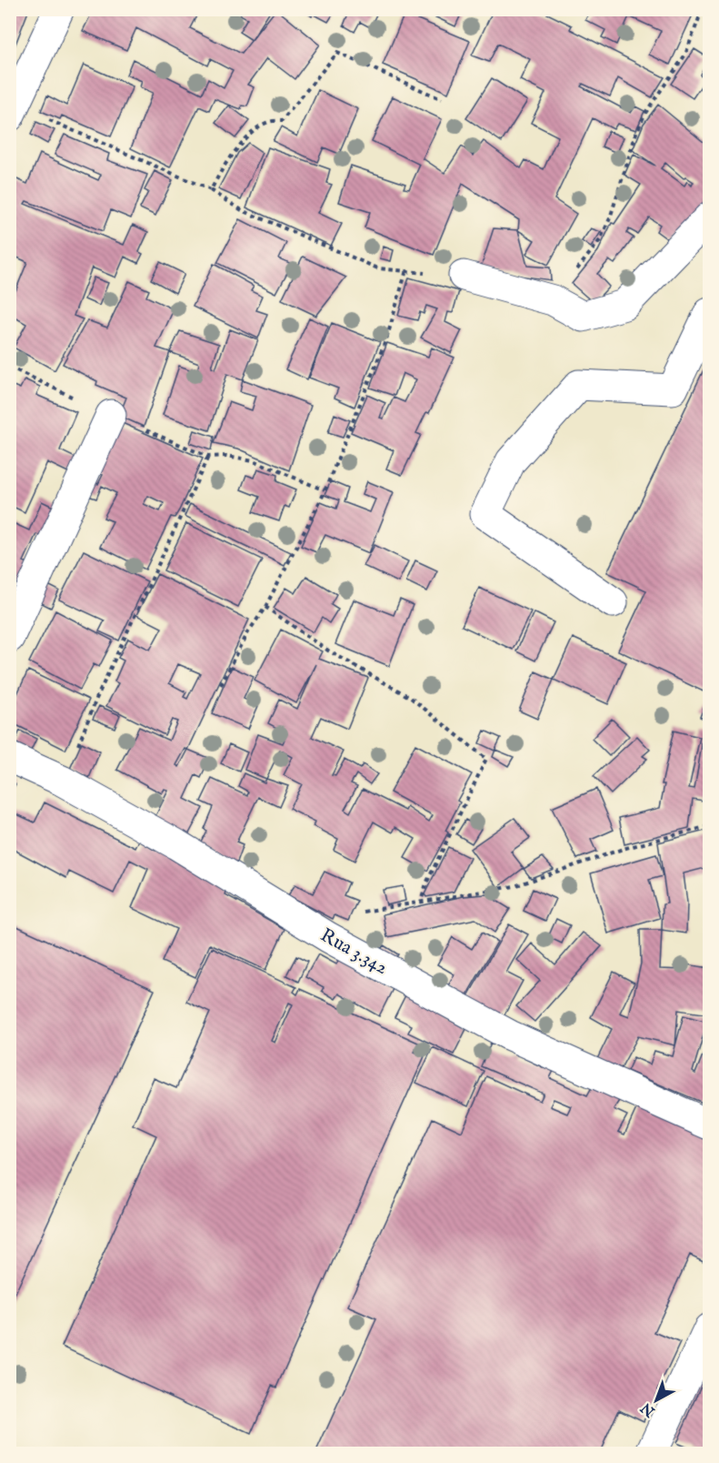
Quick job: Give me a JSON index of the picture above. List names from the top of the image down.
{
  "streets": {
    "street": ["Rua 3.342"]
  },
  "north": "bottom left"
}
